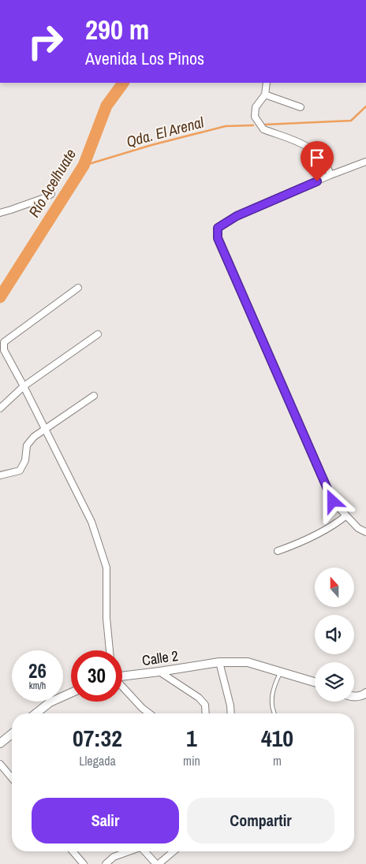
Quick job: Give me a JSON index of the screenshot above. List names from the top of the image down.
{
  "streets": {
    "street": ["Calle 2"]
  },
  "water": ["Qda. El Arenal", "Río Acelhuate"],
  "north": "top",
  "page": {
    "turn": ["290 m", "Avenida Los Pinos"],
    "speed": "26 km/h",
    "limit": "30",
    "eta": [
      "07:32",
      "Llegada",
      "1",
      "min",
      "410",
      "m"
    ],
    "buttons": ["Salir", "Compartir"]
  }
}
